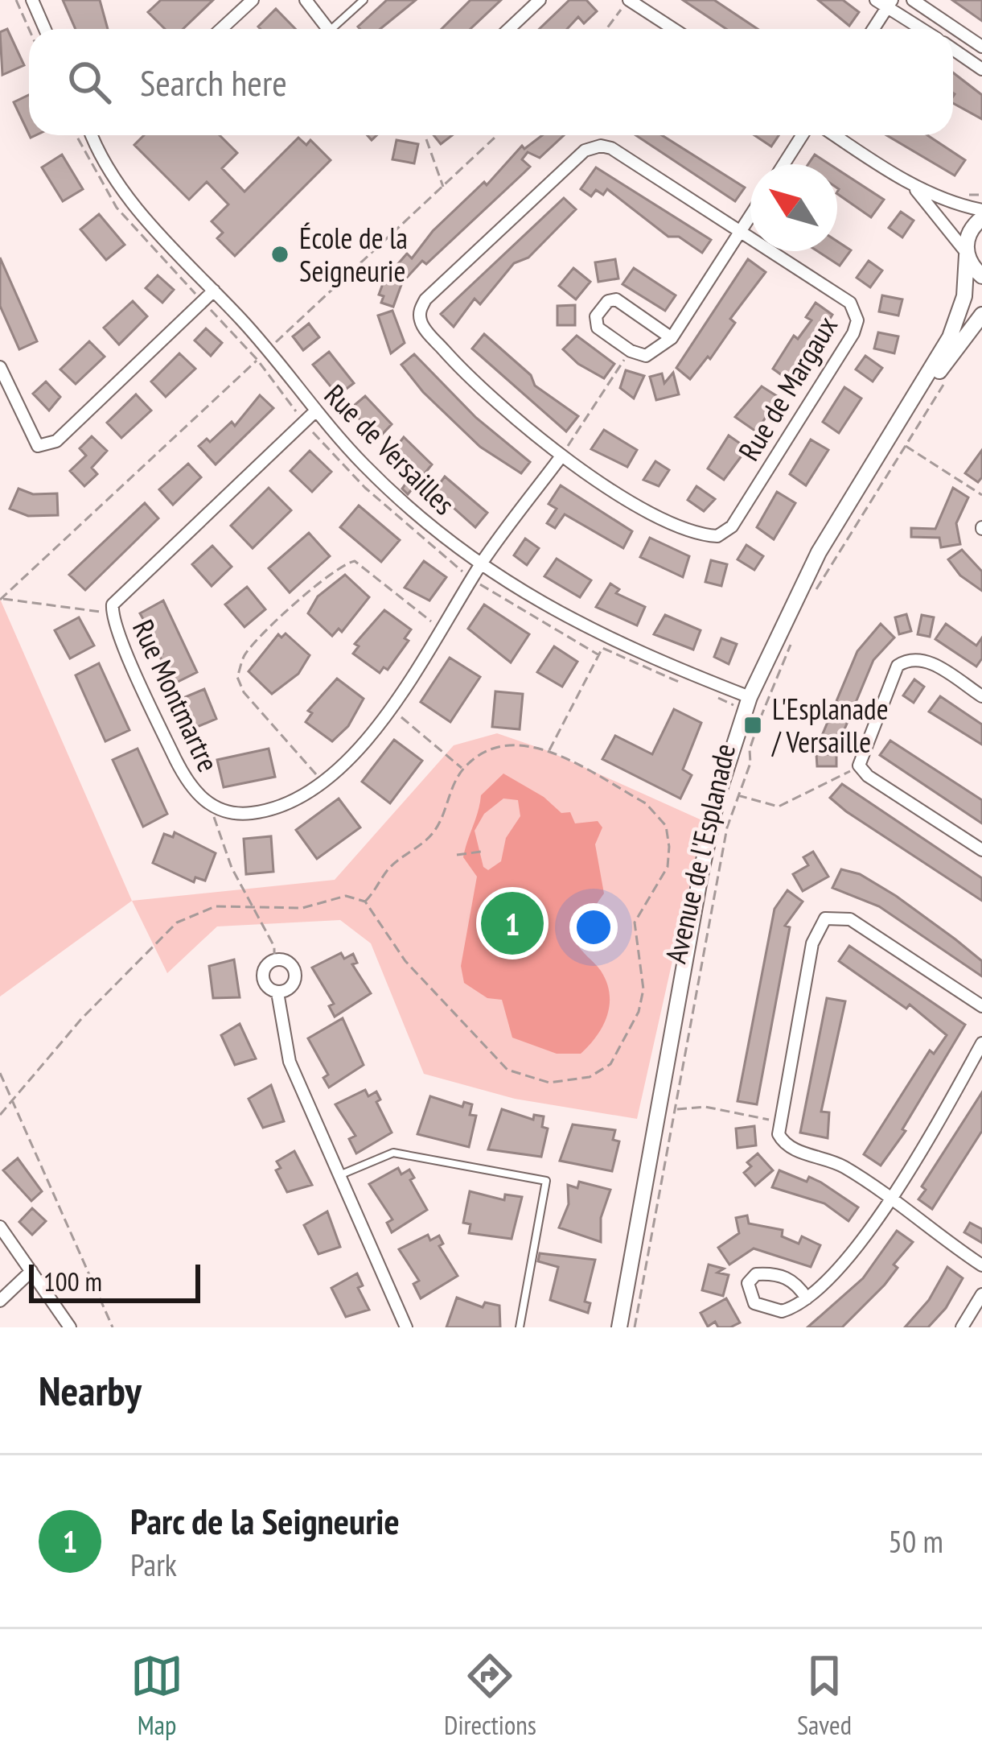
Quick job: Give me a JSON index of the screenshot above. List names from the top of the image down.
{
  "streets": {
    "street": [
      "Rue de Margaux",
      "Rue de Versailles",
      "Rue Montmartre",
      "Avenue de l'Esplanade"
    ]
  },
  "crossings": [
    ["Rue de Versailles", "Rue Montmartre"],
    ["Rue de Versailles", "Avenue de l'Esplanade"]
  ],
  "places": {
    "other": ["École de la Seigneurie"],
    "transit": ["L'Esplanade / Versaille"]
  },
  "scale_bar": "100 m",
  "north": "top left",
  "page": {
    "search": "Search here",
    "pins": "1",
    "scale": "100 m",
    "heading": "Nearby",
    "list": [
      {
        "mark": "1",
        "name": "Parc de la Seigneurie",
        "note": "Park",
        "value": "50 m"
      }
    ],
    "nav": ["Map", "Directions", "Saved"]
  }
}
